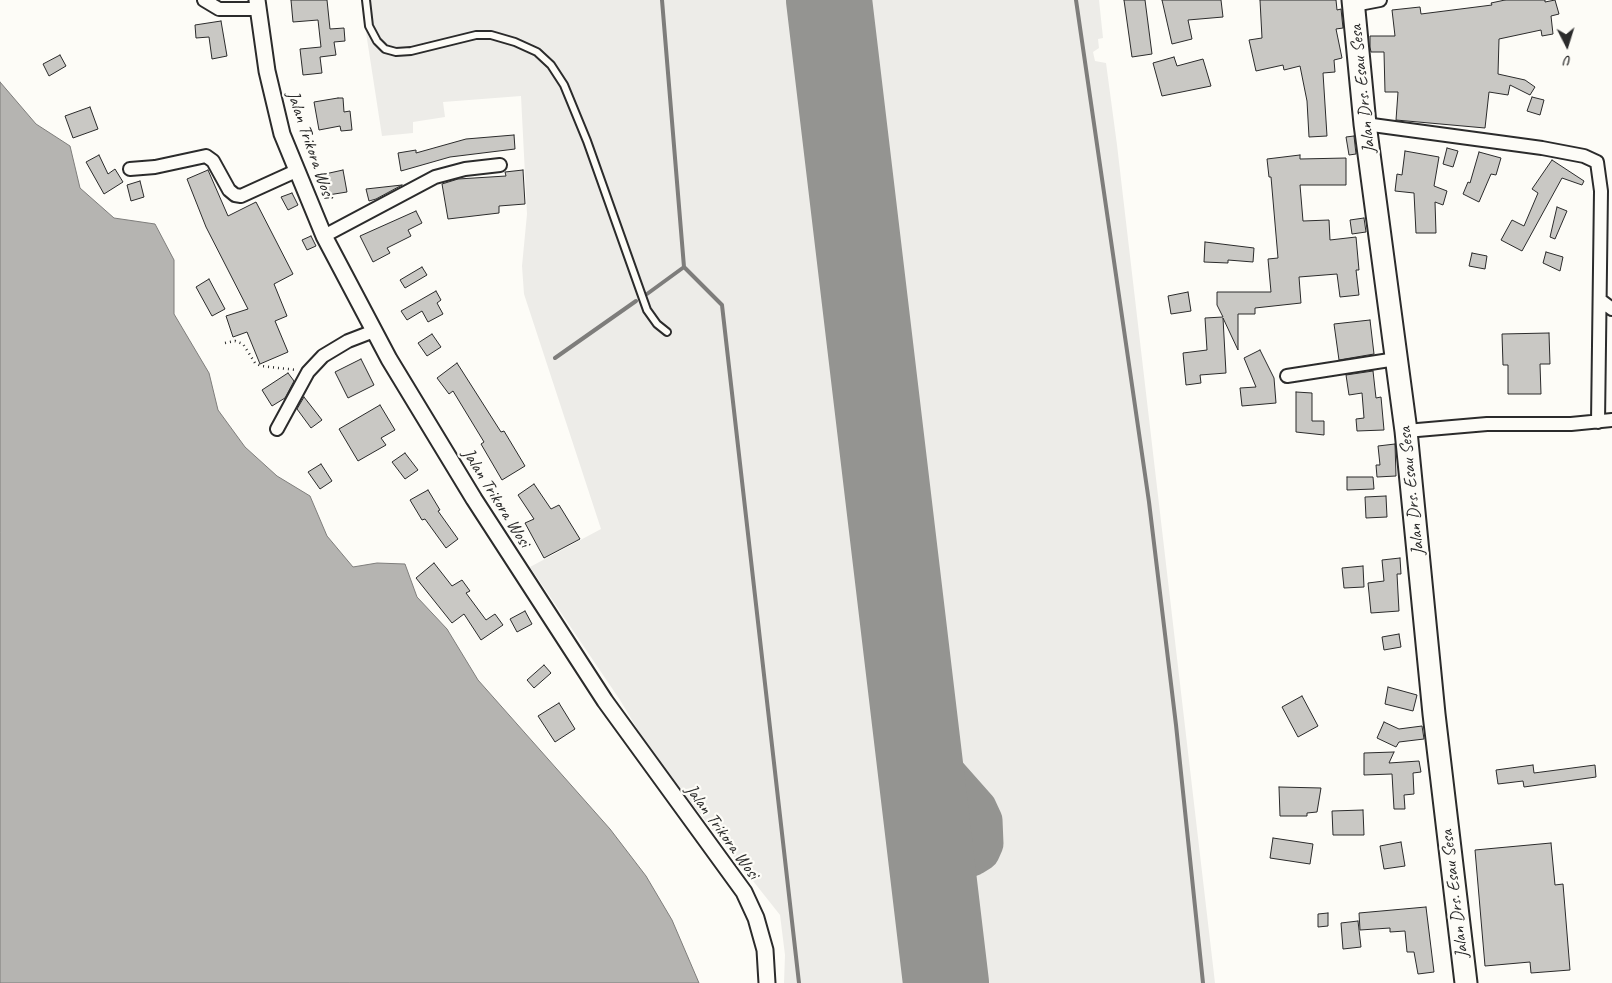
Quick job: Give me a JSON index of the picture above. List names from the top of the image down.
{
  "streets": {
    "highway": ["Jalan Drs. Esau Sesa"],
    "street": ["Jalan Trikora Wosi"]
  },
  "north": "bottom"
}
